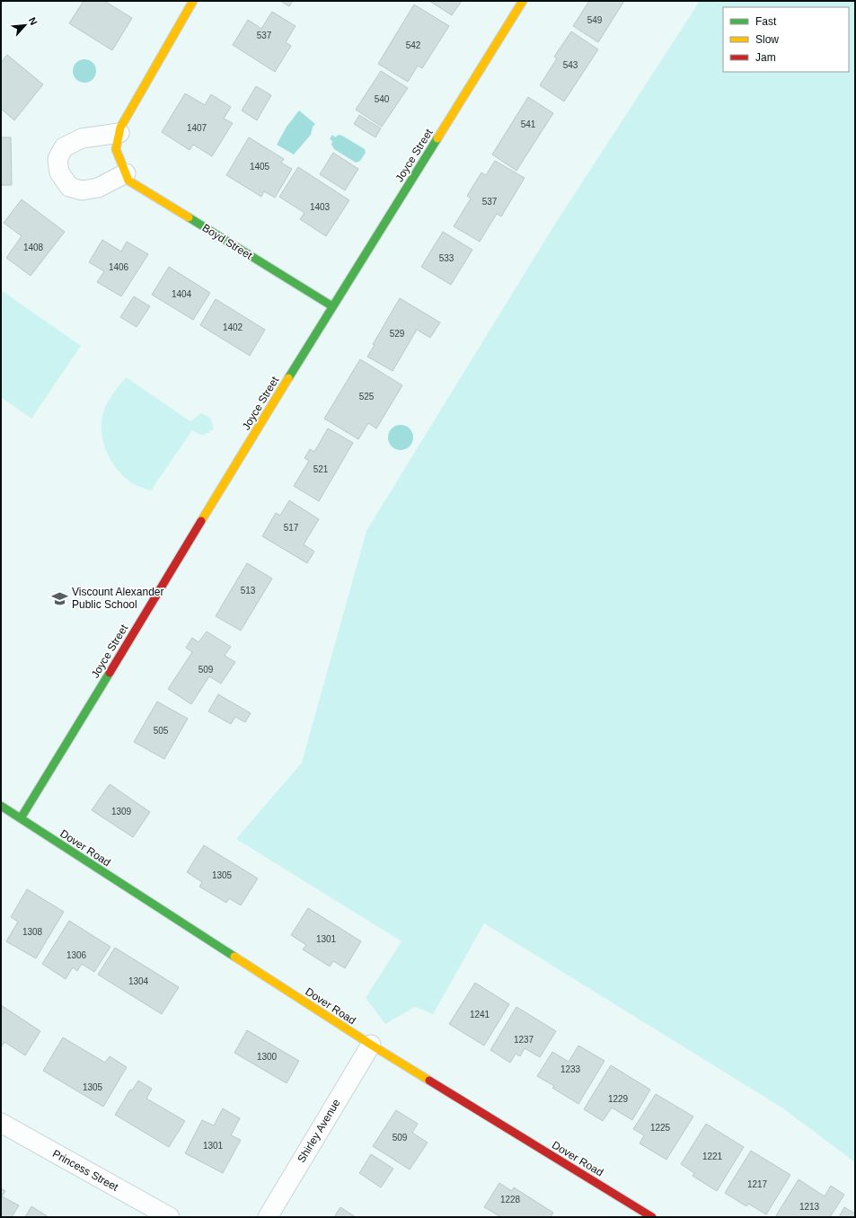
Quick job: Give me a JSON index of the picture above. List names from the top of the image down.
{
  "streets": {
    "street": [
      "Joyce Street",
      "Boyd Street",
      "Dover Road",
      "Shirley Avenue",
      "Princess Street"
    ]
  },
  "crossings": [
    ["Joyce Street", "Boyd Street"],
    ["Joyce Street", "Dover Road"],
    ["Dover Road", "Shirley Avenue"]
  ],
  "places": {
    "school or university": ["Viscount Alexander Public School"]
  },
  "house_numbers": [
    "549",
    "537",
    "542",
    "543",
    "540",
    "541",
    "1407",
    "1405",
    "537",
    "1403",
    "1408",
    "533",
    "1406",
    "1404",
    "1402",
    "529",
    "525",
    "521",
    "517",
    "513",
    "509",
    "505",
    "1309",
    "1305",
    "1308",
    "1301",
    "1306",
    "1304",
    "1241",
    "1237",
    "1300",
    "1233",
    "1305",
    "1229",
    "1225",
    "509",
    "1301",
    "1221",
    "1217",
    "1228",
    "1213"
  ],
  "legend": ["Fast", "Slow", "Jam"],
  "north": "top right"
}
